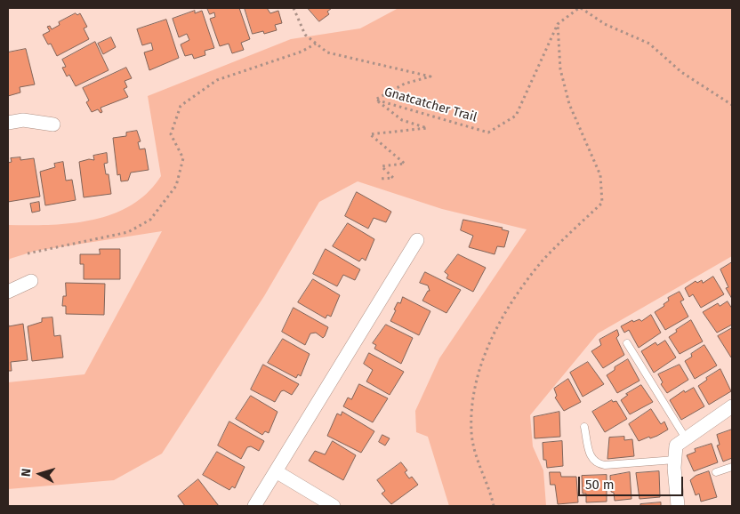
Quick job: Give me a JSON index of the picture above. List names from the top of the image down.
{
  "streets": {
    "path": ["Gnatcatcher Trail"]
  },
  "scale_bar": "50 m",
  "north": "left"
}
